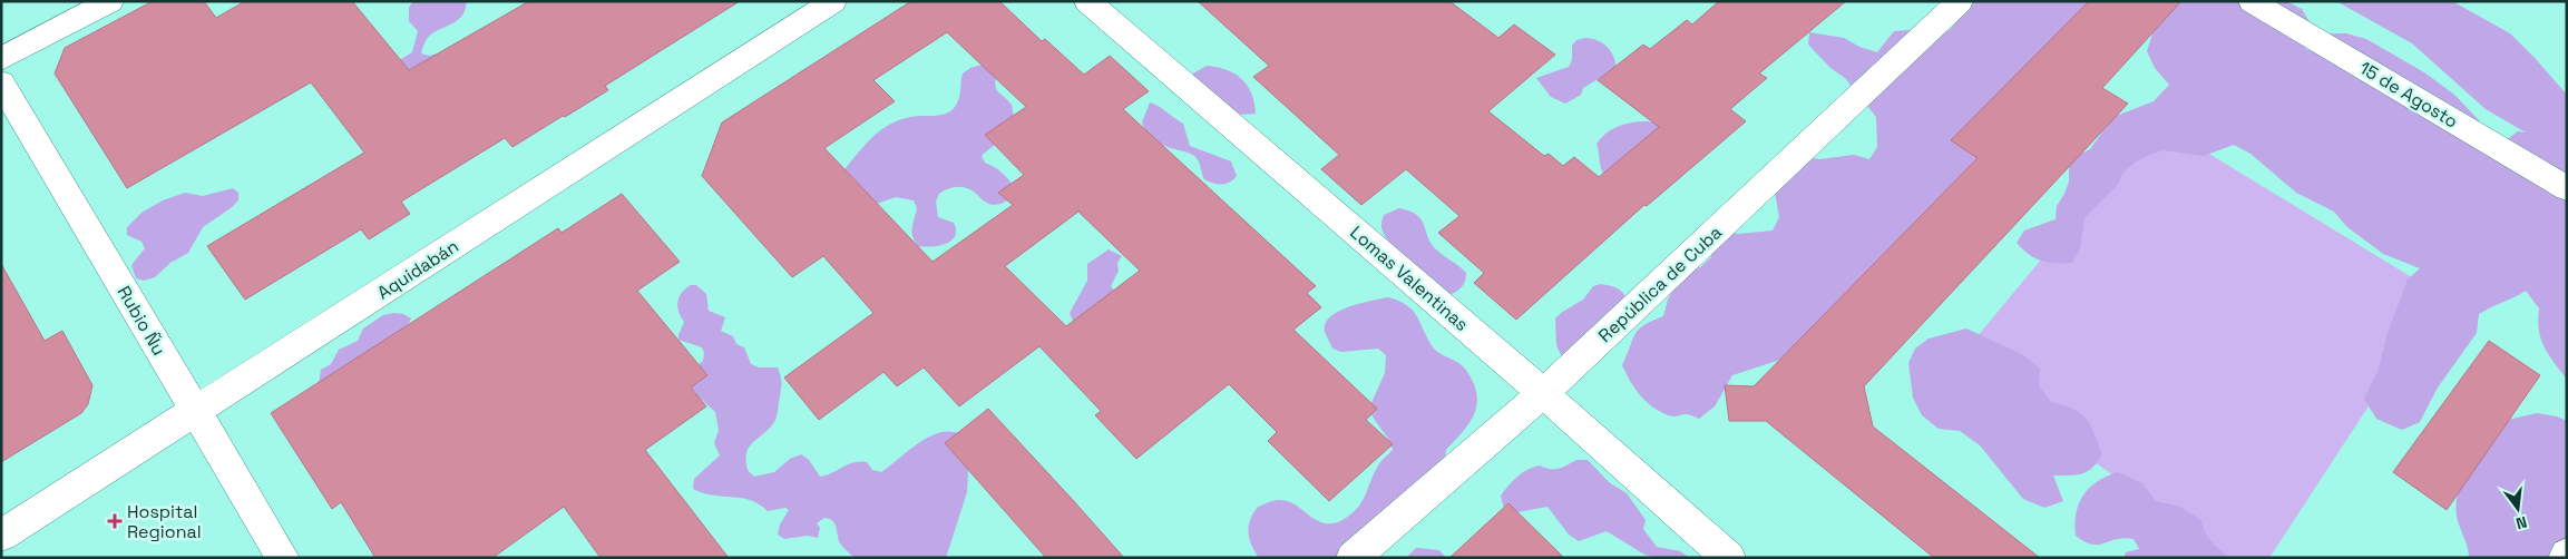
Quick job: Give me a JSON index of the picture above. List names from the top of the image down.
{
  "streets": {
    "street": [
      "15 de Agosto",
      "Aquidabán",
      "Lomas Valentinas",
      "República de Cuba",
      "Rubio Ñu"
    ]
  },
  "crossings": [
    ["Aquidabán", "Rubio Ñu"],
    ["Lomas Valentinas", "República de Cuba"]
  ],
  "places": {
    "health": ["Hospital Regional"]
  },
  "north": "bottom"
}
